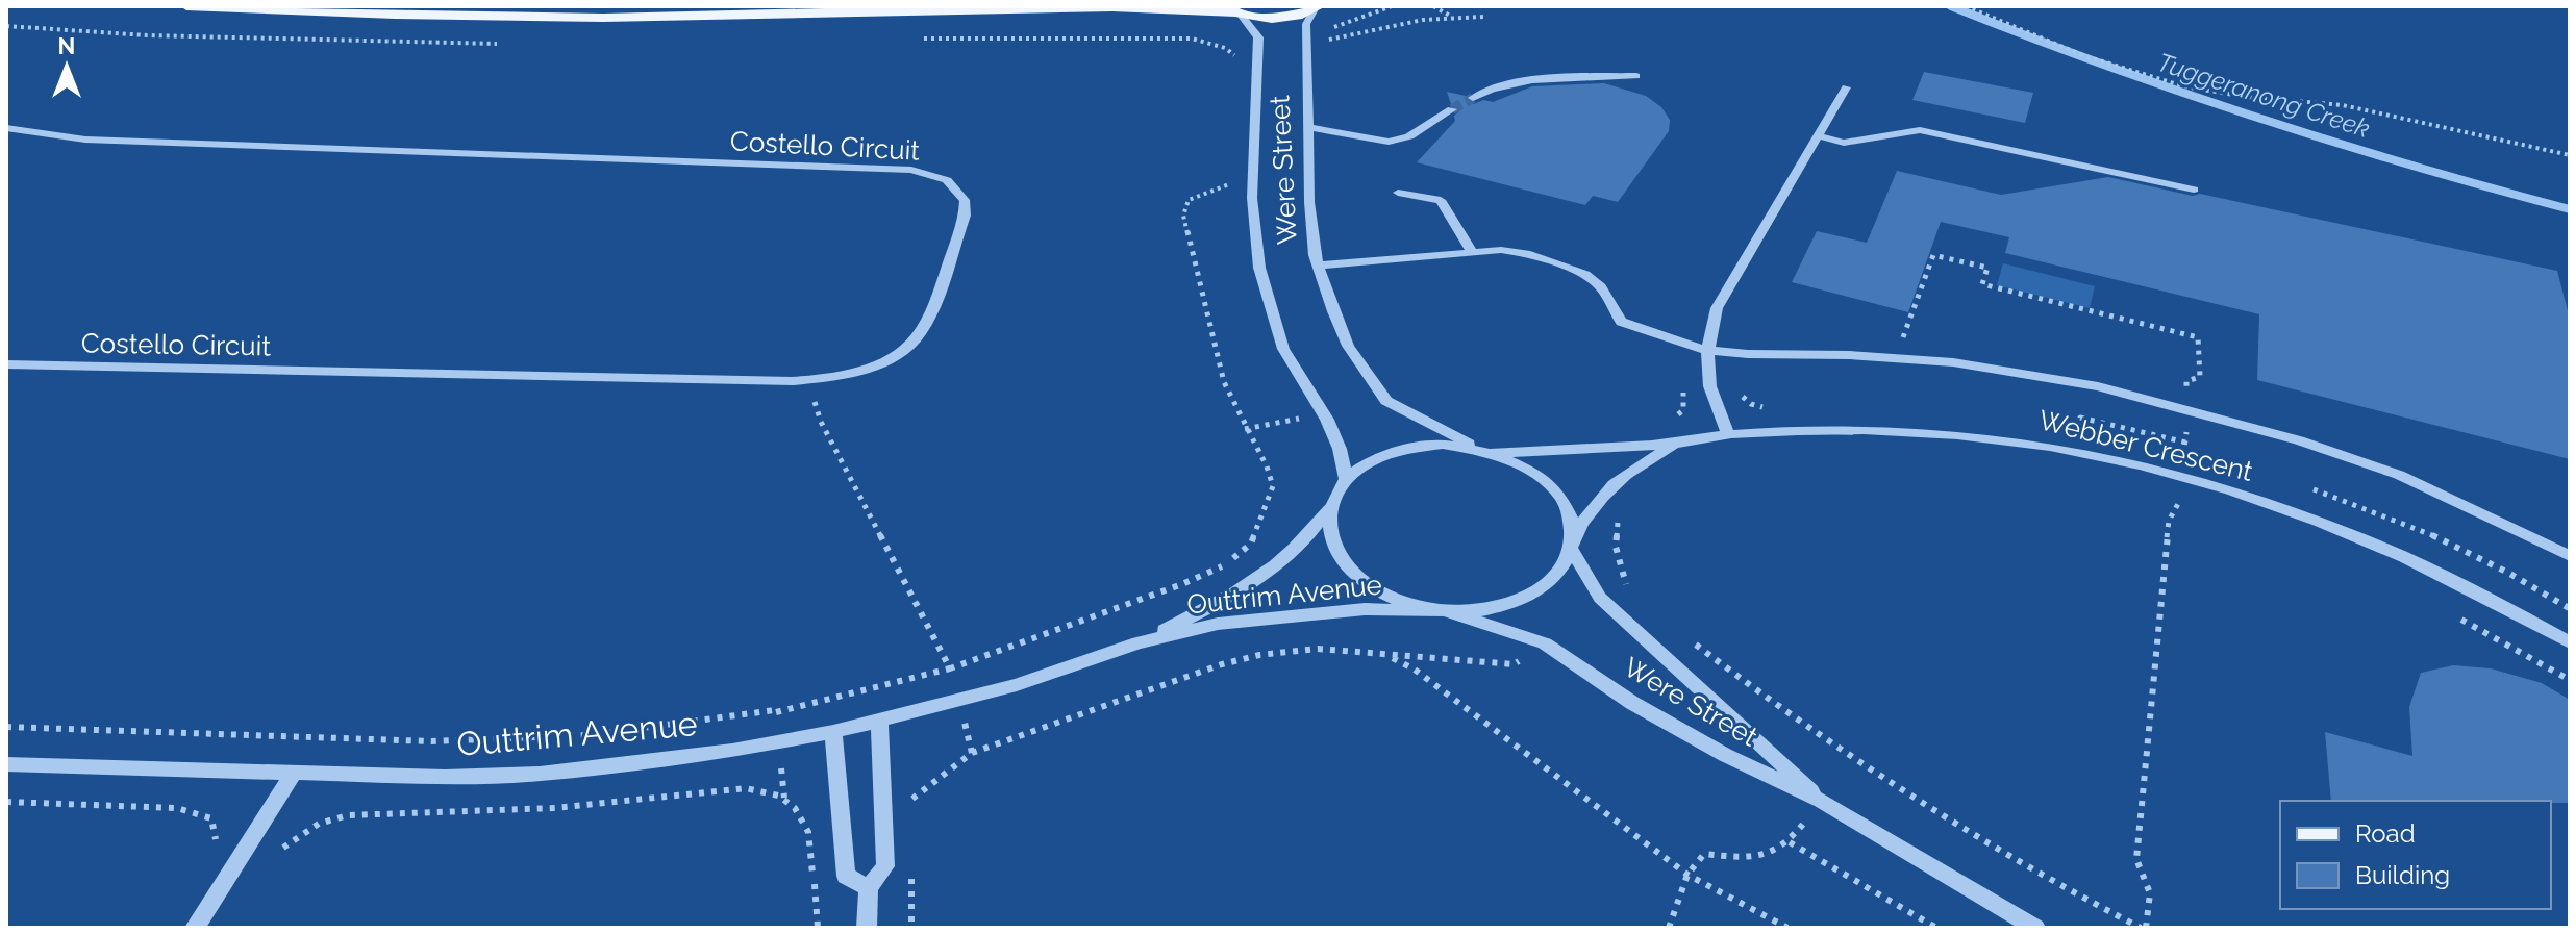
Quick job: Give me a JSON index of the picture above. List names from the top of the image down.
{
  "streets": {
    "street": [
      "Costello Circuit",
      "Were Street",
      "Webber Crescent",
      "Outtrim Avenue"
    ]
  },
  "crossings": [
    ["Were Street", "Webber Crescent"],
    ["Were Street", "Outtrim Avenue"],
    ["Webber Crescent", "Outtrim Avenue"]
  ],
  "water": ["Tuggeranong Creek"],
  "legend": ["Road", "Building"],
  "north": "top"
}
